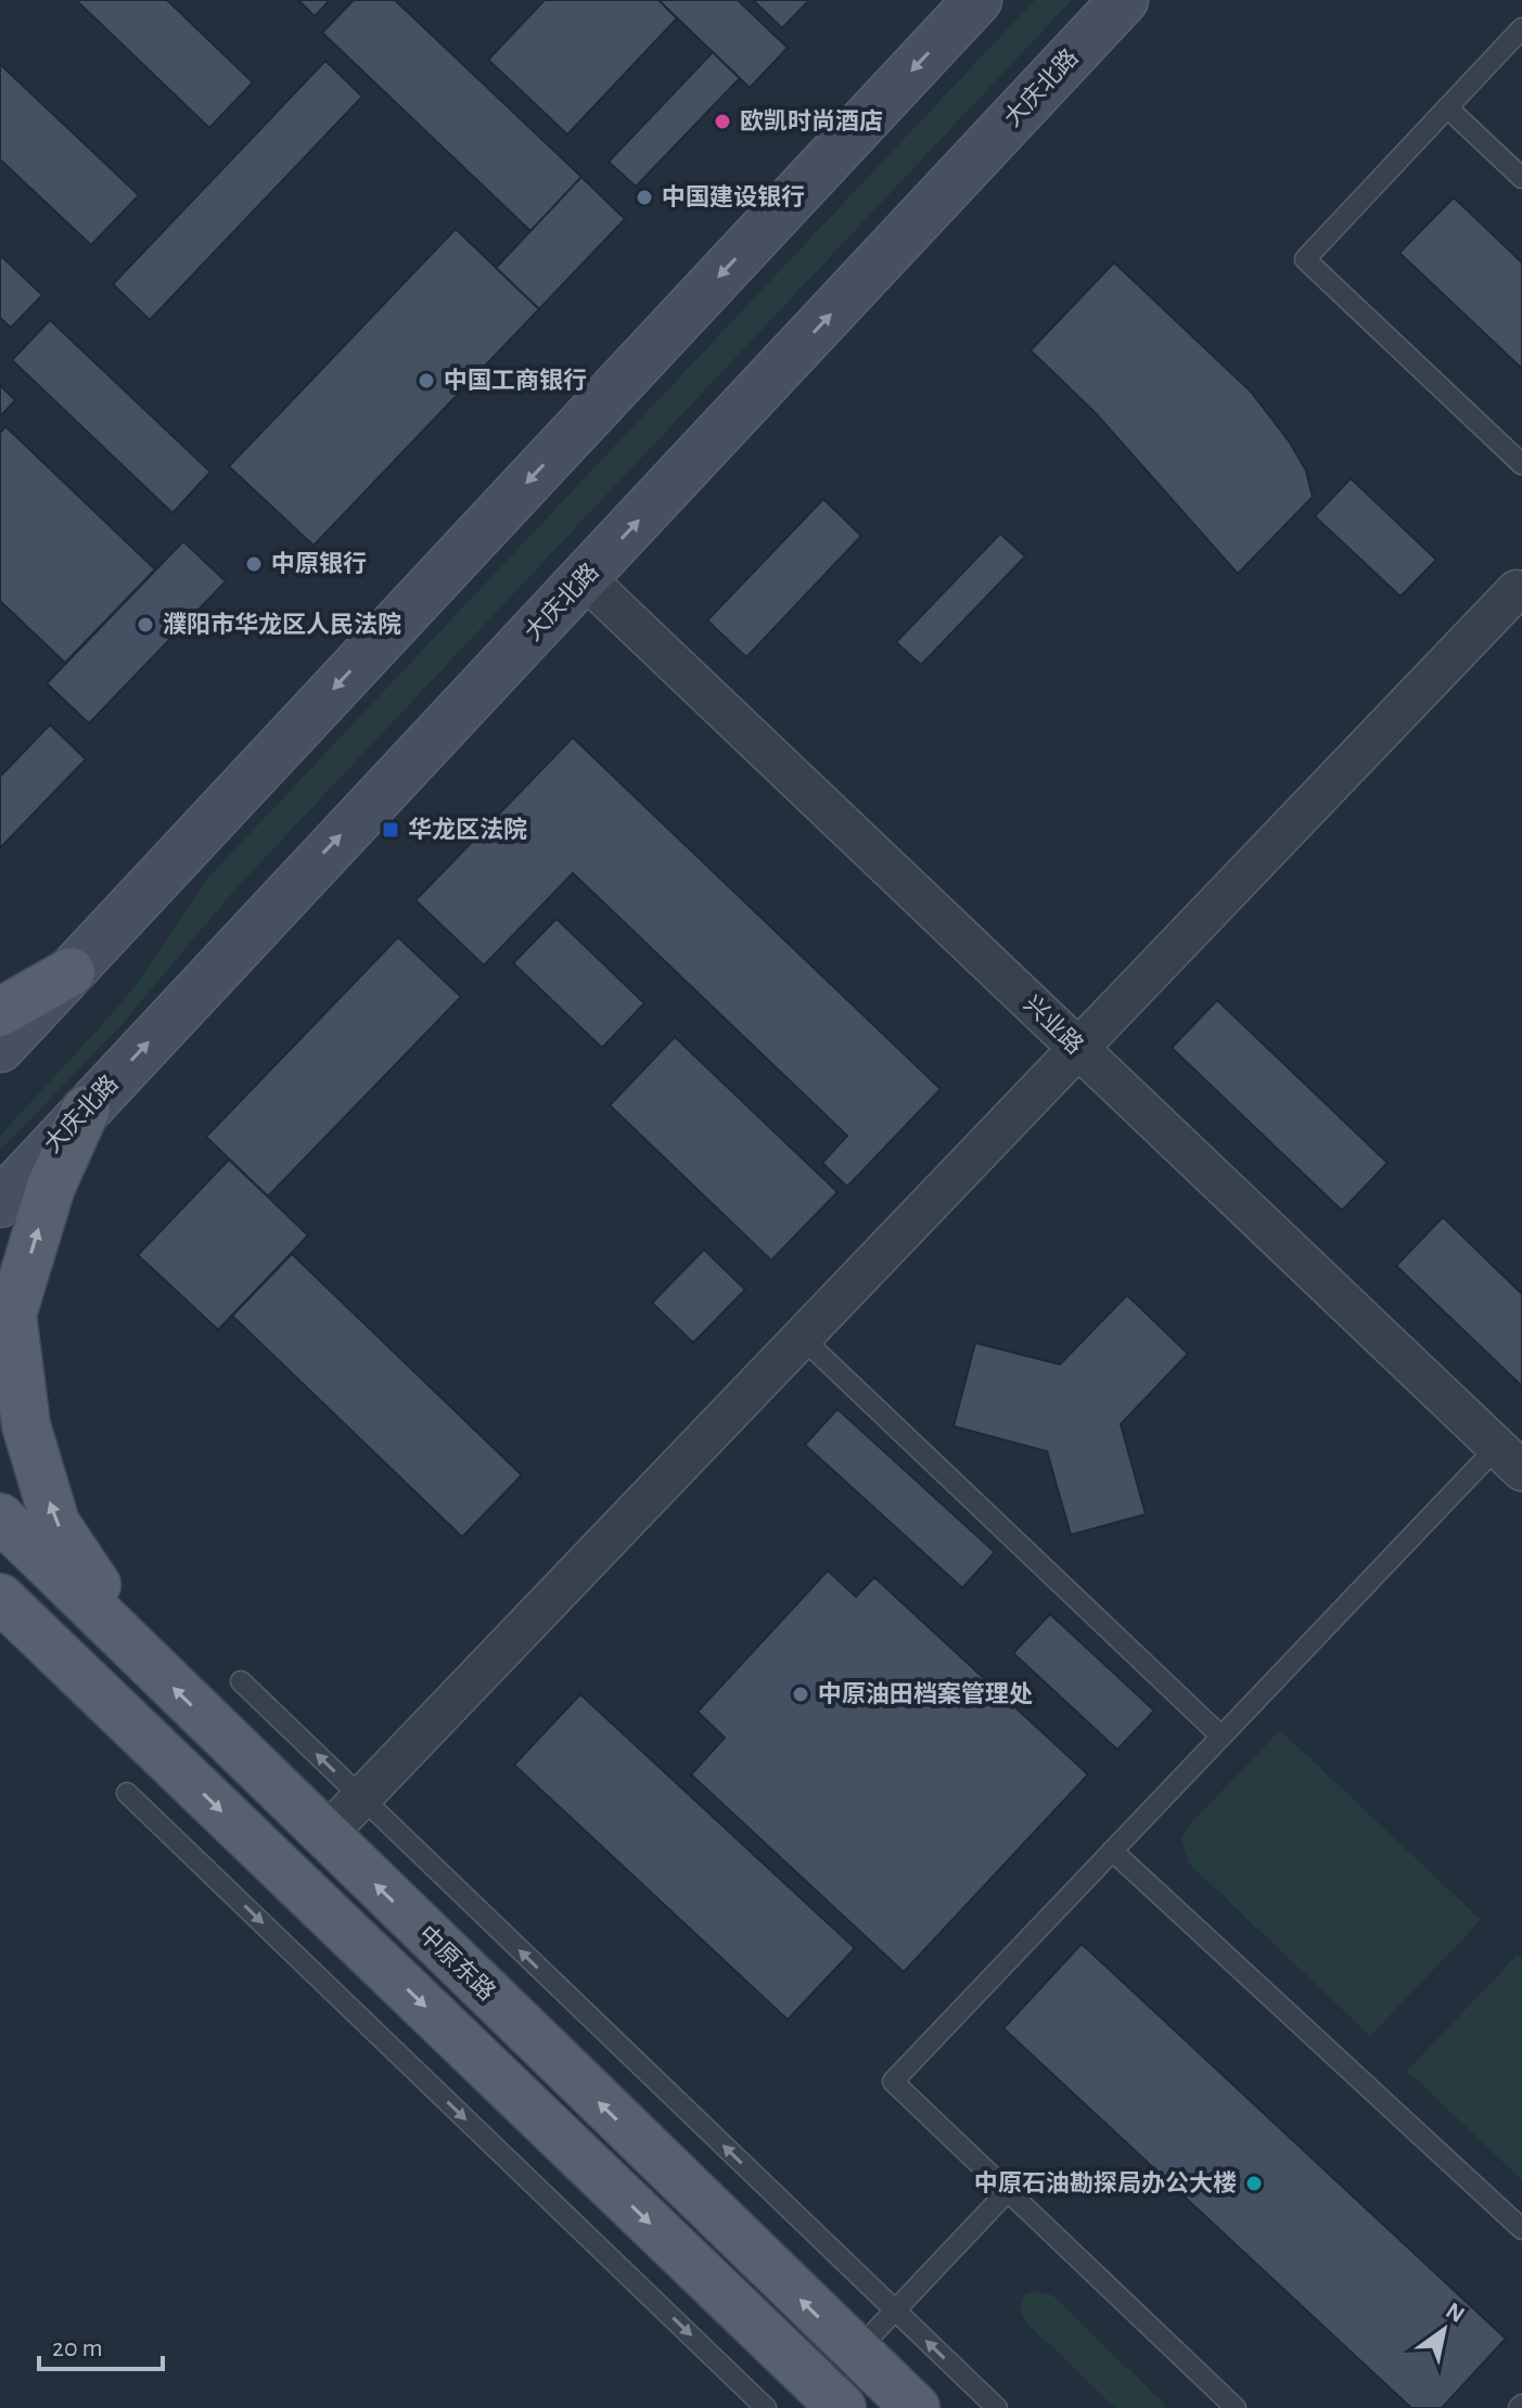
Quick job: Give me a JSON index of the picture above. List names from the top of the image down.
{
  "streets": {
    "main road": ["大庆北路", "中原东路"],
    "street": ["兴业路"]
  },
  "crossings": [
    ["大庆北路", "兴业路"]
  ],
  "places": {
    "other": [
      "欧凯时尚酒店",
      "中国建设银行",
      "中国工商银行",
      "中原银行",
      "濮阳市华龙区人民法院",
      "中原油田档案管理处",
      "中原石油勘探局办公大楼"
    ],
    "transit": ["华龙区法院"]
  },
  "scale_bar": "20 m",
  "north": "top right"
}
